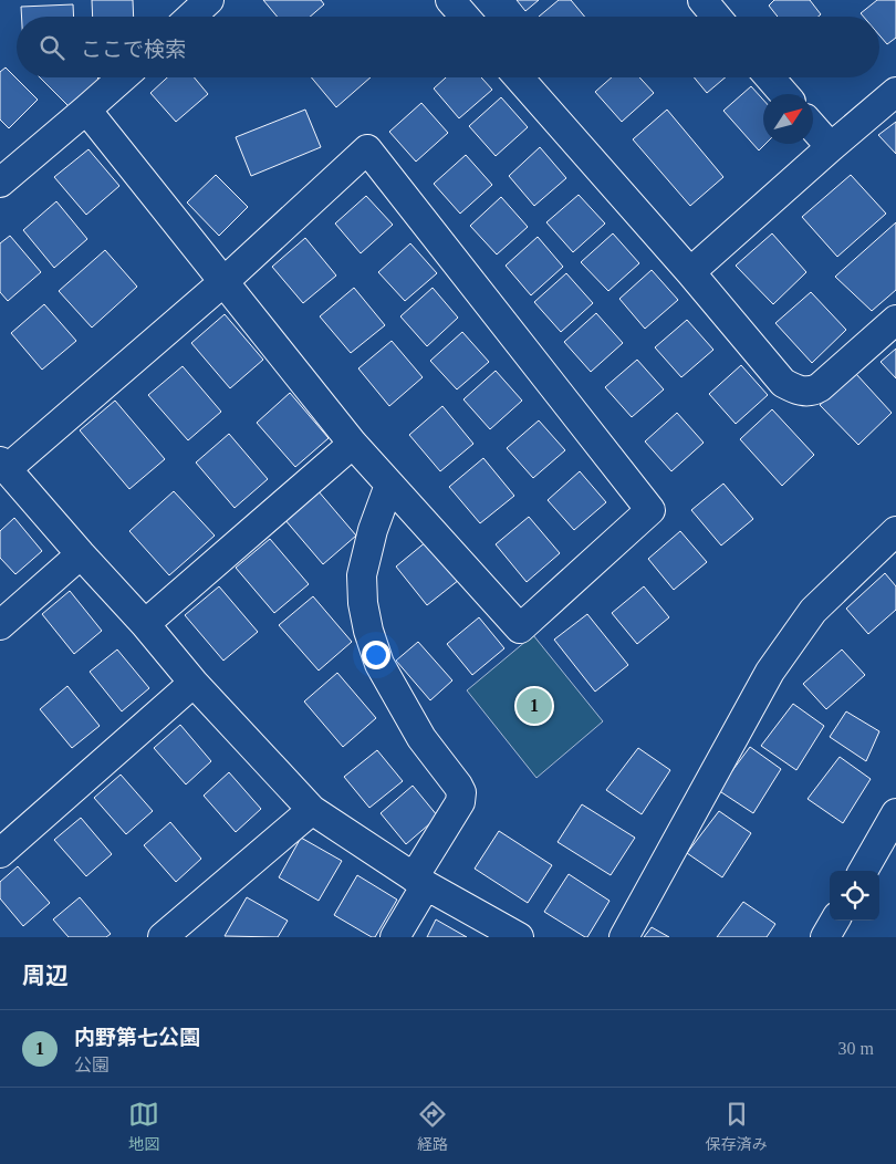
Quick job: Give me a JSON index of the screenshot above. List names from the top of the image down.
{
  "north": "top right",
  "page": {
    "search": "ここで検索",
    "pins": "1",
    "heading": "周辺",
    "list": [
      {
        "mark": "1",
        "name": "内野第七公園",
        "note": "公園",
        "value": "30 m"
      }
    ],
    "nav": ["地図", "経路", "保存済み"]
  }
}
